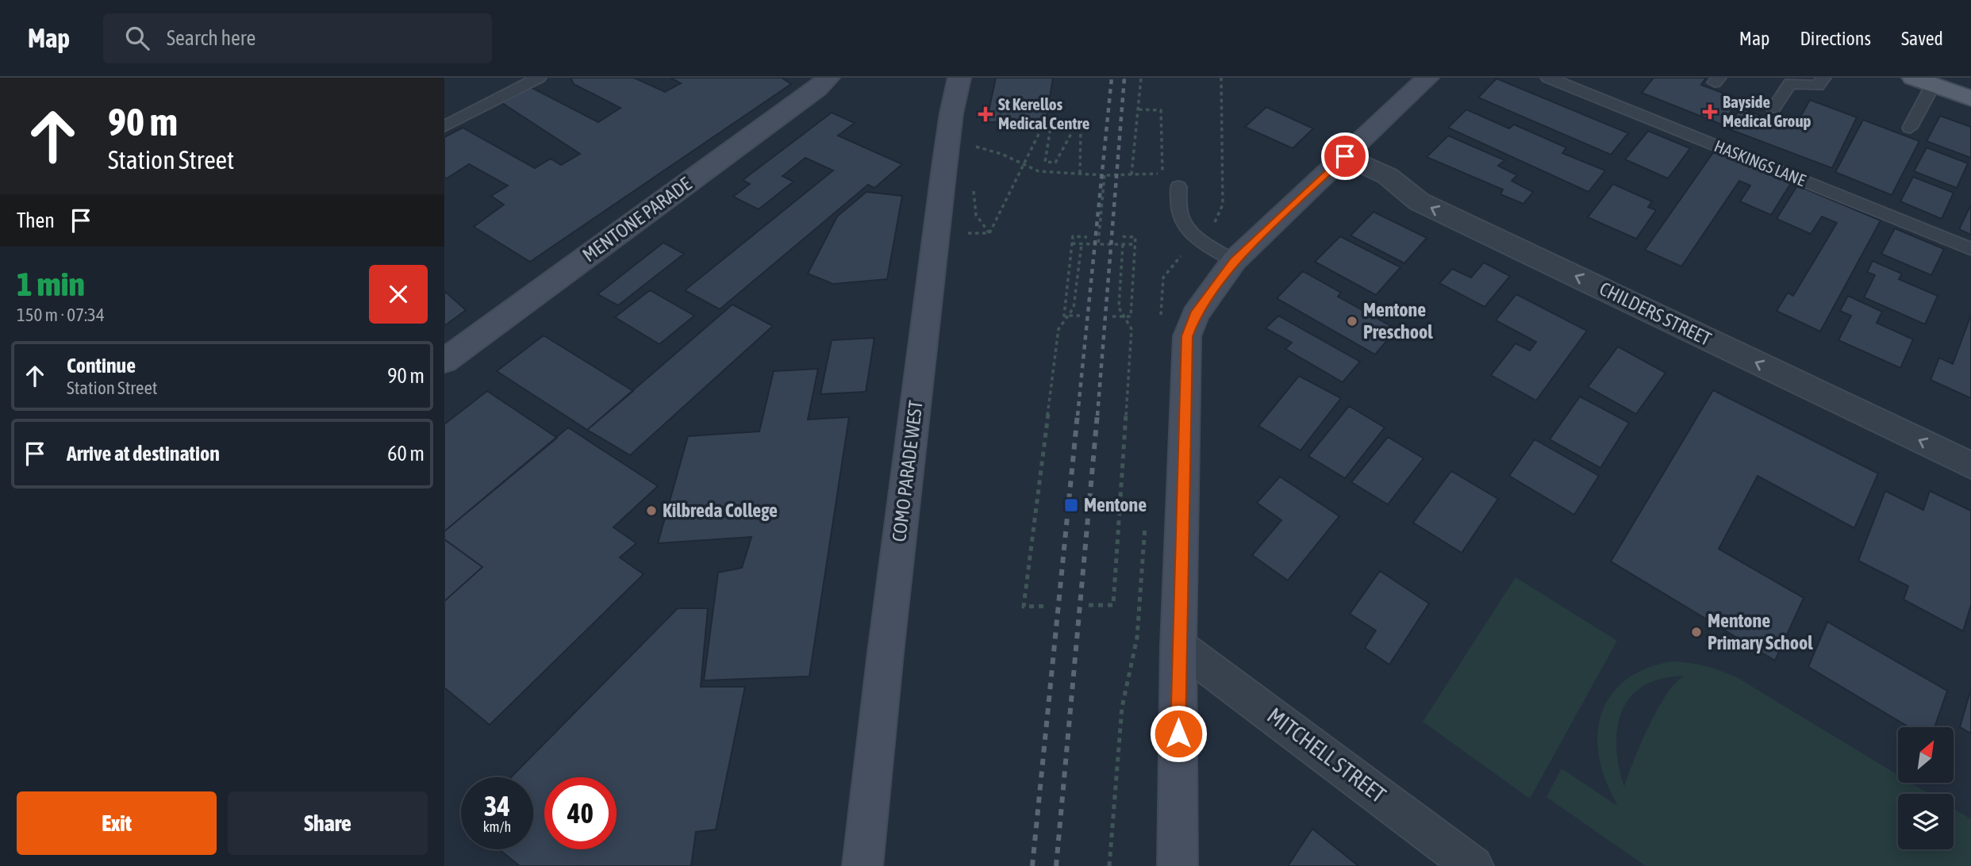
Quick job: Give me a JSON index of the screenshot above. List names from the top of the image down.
{
  "streets": {
    "street": [
      "MENTONE PARADE",
      "CHILDERS STREET",
      "COMO PARADE WEST",
      "MITCHELL STREET"
    ],
    "lane": ["HASKINGS LANE"]
  },
  "one_way": ["CHILDERS STREET"],
  "places": {
    "health": ["Bayside Medical Group", "St Kerellos Medical Centre"],
    "other": ["Mentone Preschool", "Kilbreda College", "Mentone Primary School"],
    "transit": ["Mentone"]
  },
  "north": "top right",
  "page": {
    "header": "Map",
    "search": "Search here",
    "nav": ["Map", "Directions", "Saved"],
    "turn": ["90 m", "Station Street"],
    "then": "Then",
    "heading": ["1 min", "150 m · 07:34"],
    "list": [
      {
        "name": "Continue",
        "note": "Station Street",
        "value": "90 m"
      },
      {
        "name": "Arrive at destination",
        "value": "60 m"
      }
    ],
    "speed": "34 km/h",
    "limit": "40",
    "buttons": ["Exit", "Share"]
  }
}
